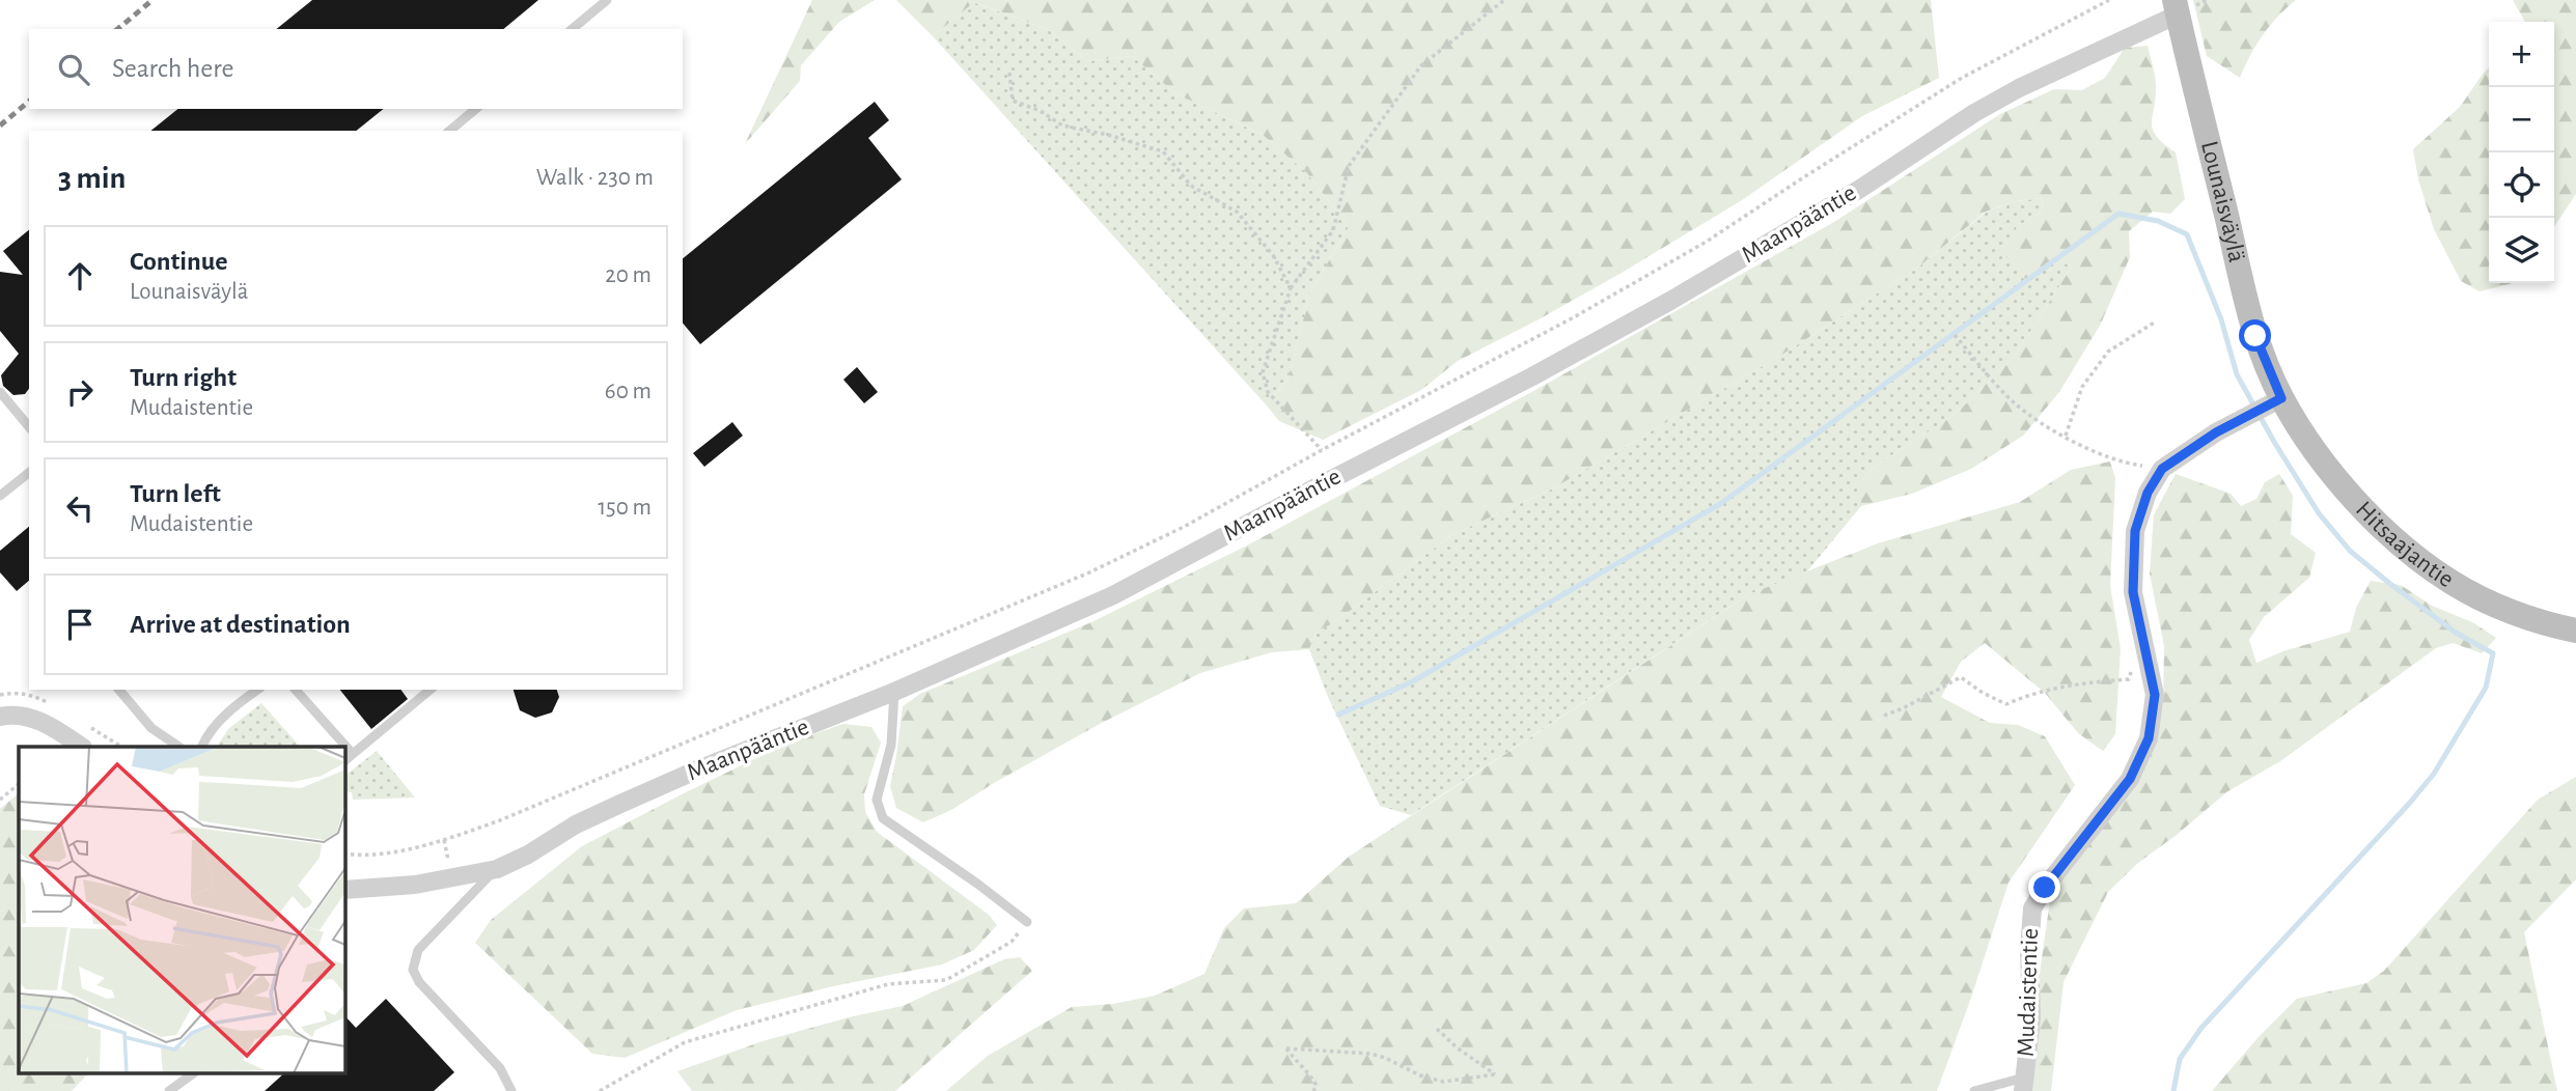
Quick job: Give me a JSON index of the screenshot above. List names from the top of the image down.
{
  "streets": {
    "street": [
      "Lounaisväylä",
      "Maanpääntie",
      "Hitsaajantie",
      "Mudaistentie"
    ]
  },
  "crossings": [
    ["Lounaisväylä", "Maanpääntie"],
    ["Lounaisväylä", "Hitsaajantie"],
    ["Lounaisväylä", "Mudaistentie"],
    ["Hitsaajantie", "Mudaistentie"]
  ],
  "page": {
    "map_buttons": ["+", "−"],
    "search": "Search here",
    "heading": ["3 min", "Walk · 230 m"],
    "list": [
      ["Continue", "Lounaisväylä", "20 m"],
      ["Turn right", "Mudaistentie", "60 m"],
      ["Turn left", "Mudaistentie", "150 m"],
      "Arrive at destination"
    ]
  }
}
